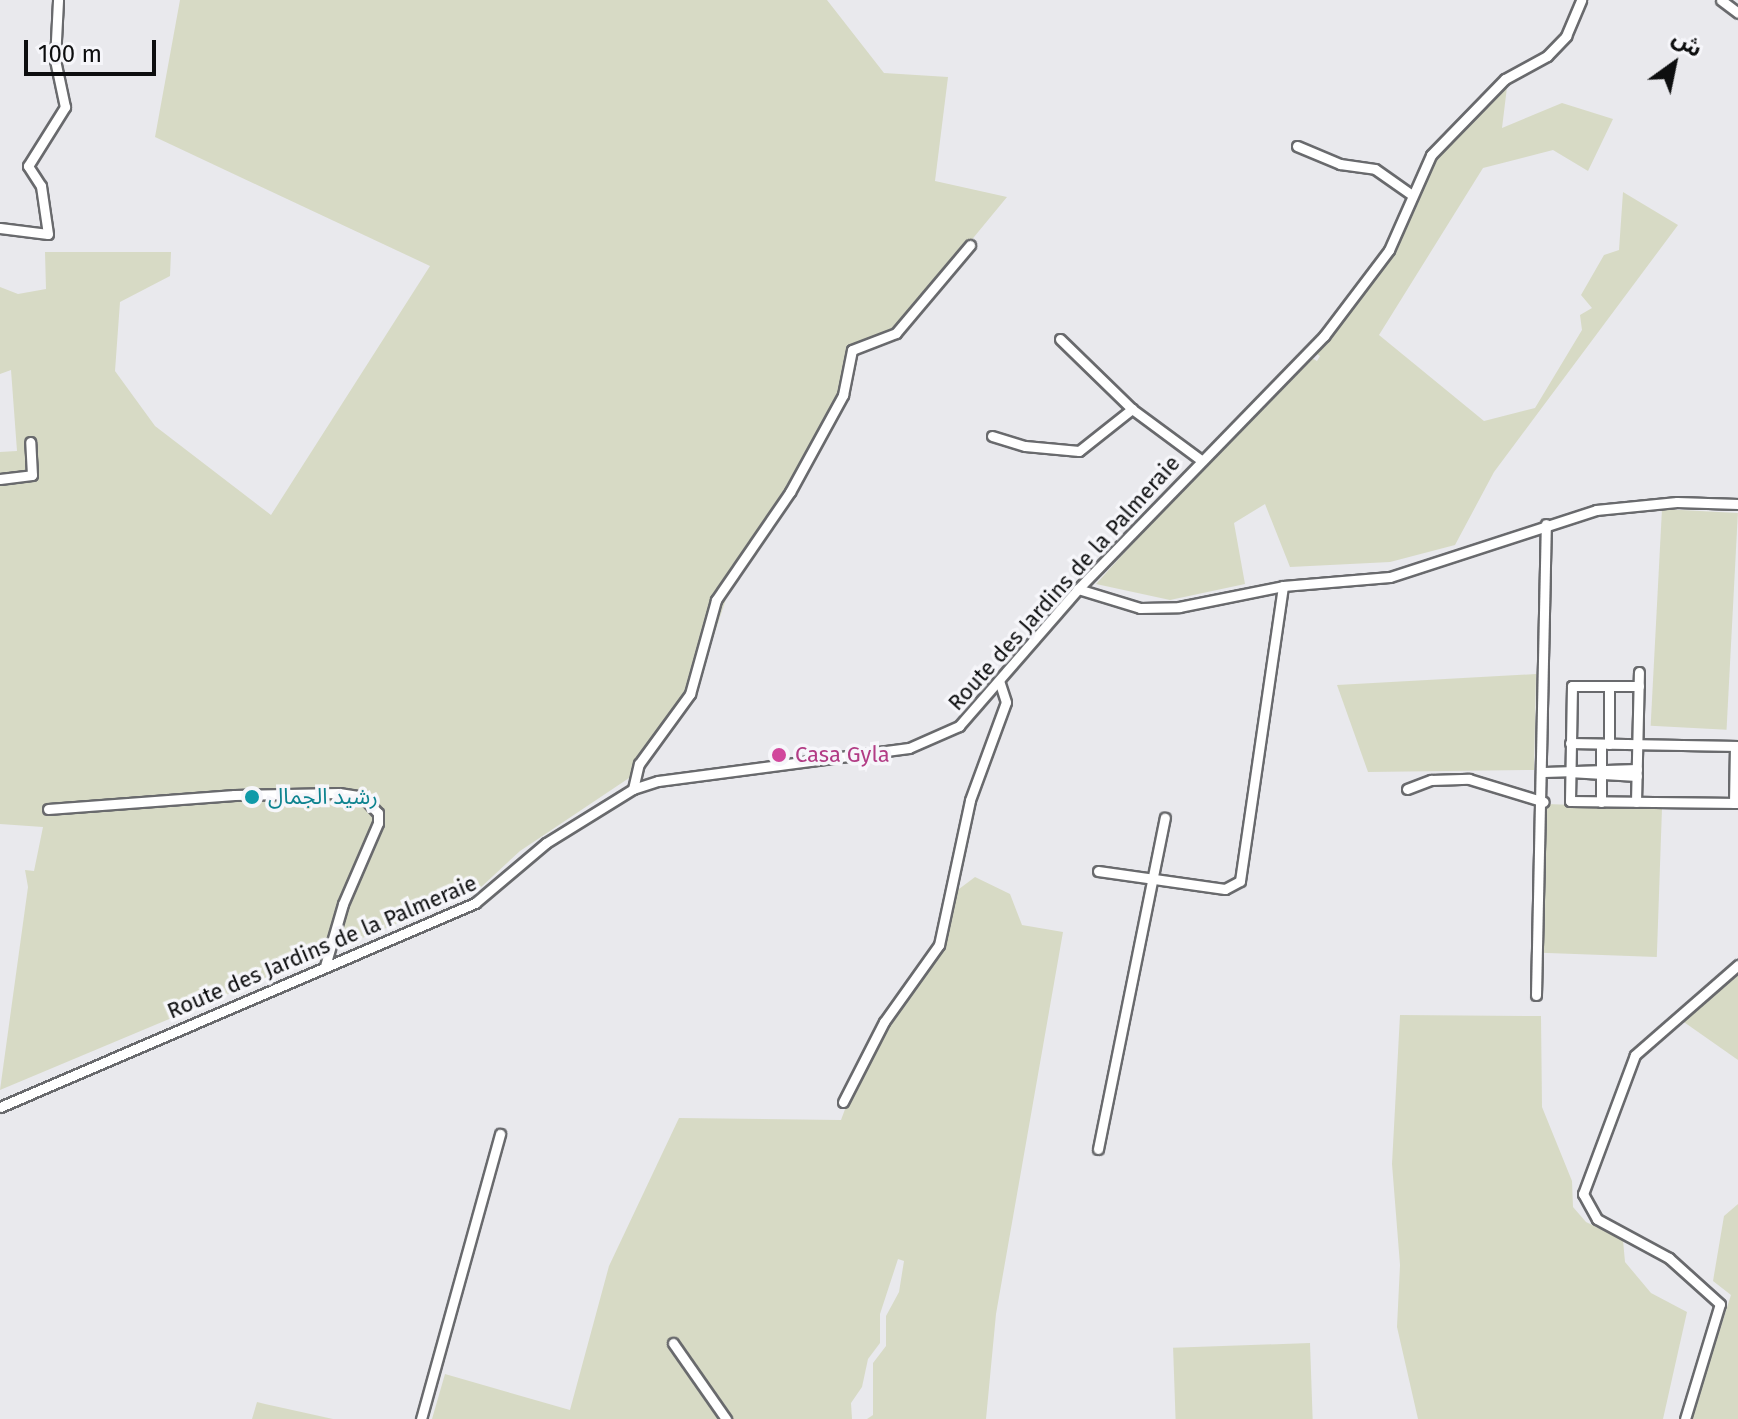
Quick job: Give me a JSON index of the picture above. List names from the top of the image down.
{
  "streets": {
    "street": ["Route des Jardins de la Palmeraie"]
  },
  "places": ["Casa Gyla", "رشيد الجمال"],
  "scale_bar": "100 m",
  "north": "top right"
}
